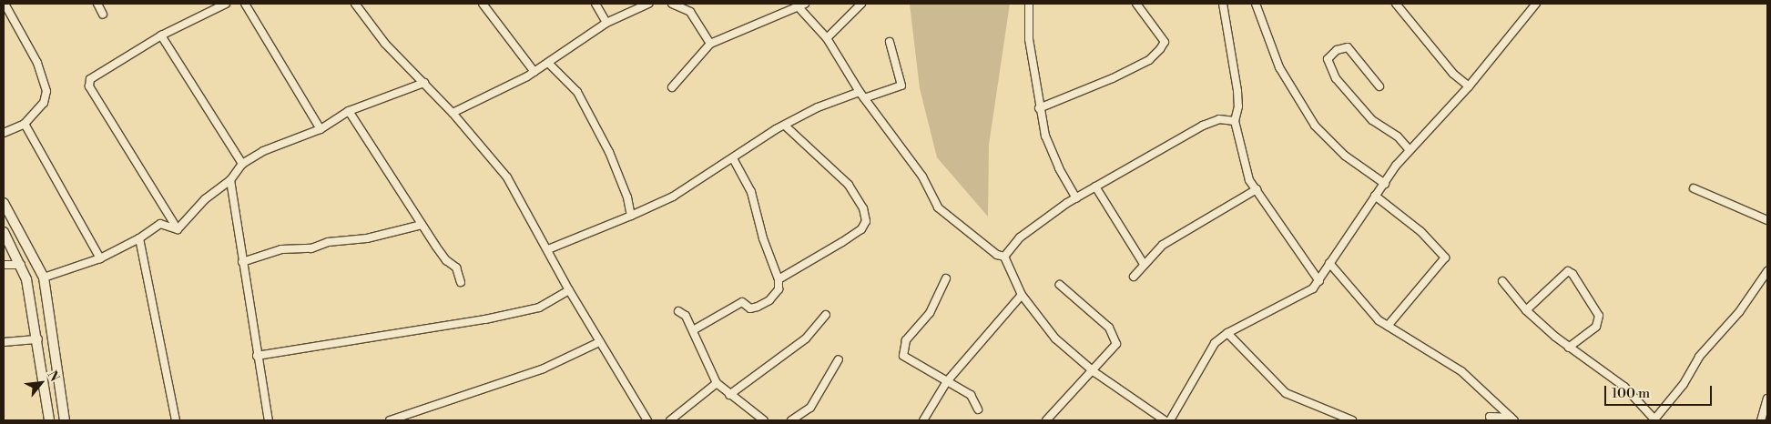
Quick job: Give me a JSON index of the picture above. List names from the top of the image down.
{
  "scale_bar": "100 m",
  "north": "top right"
}
